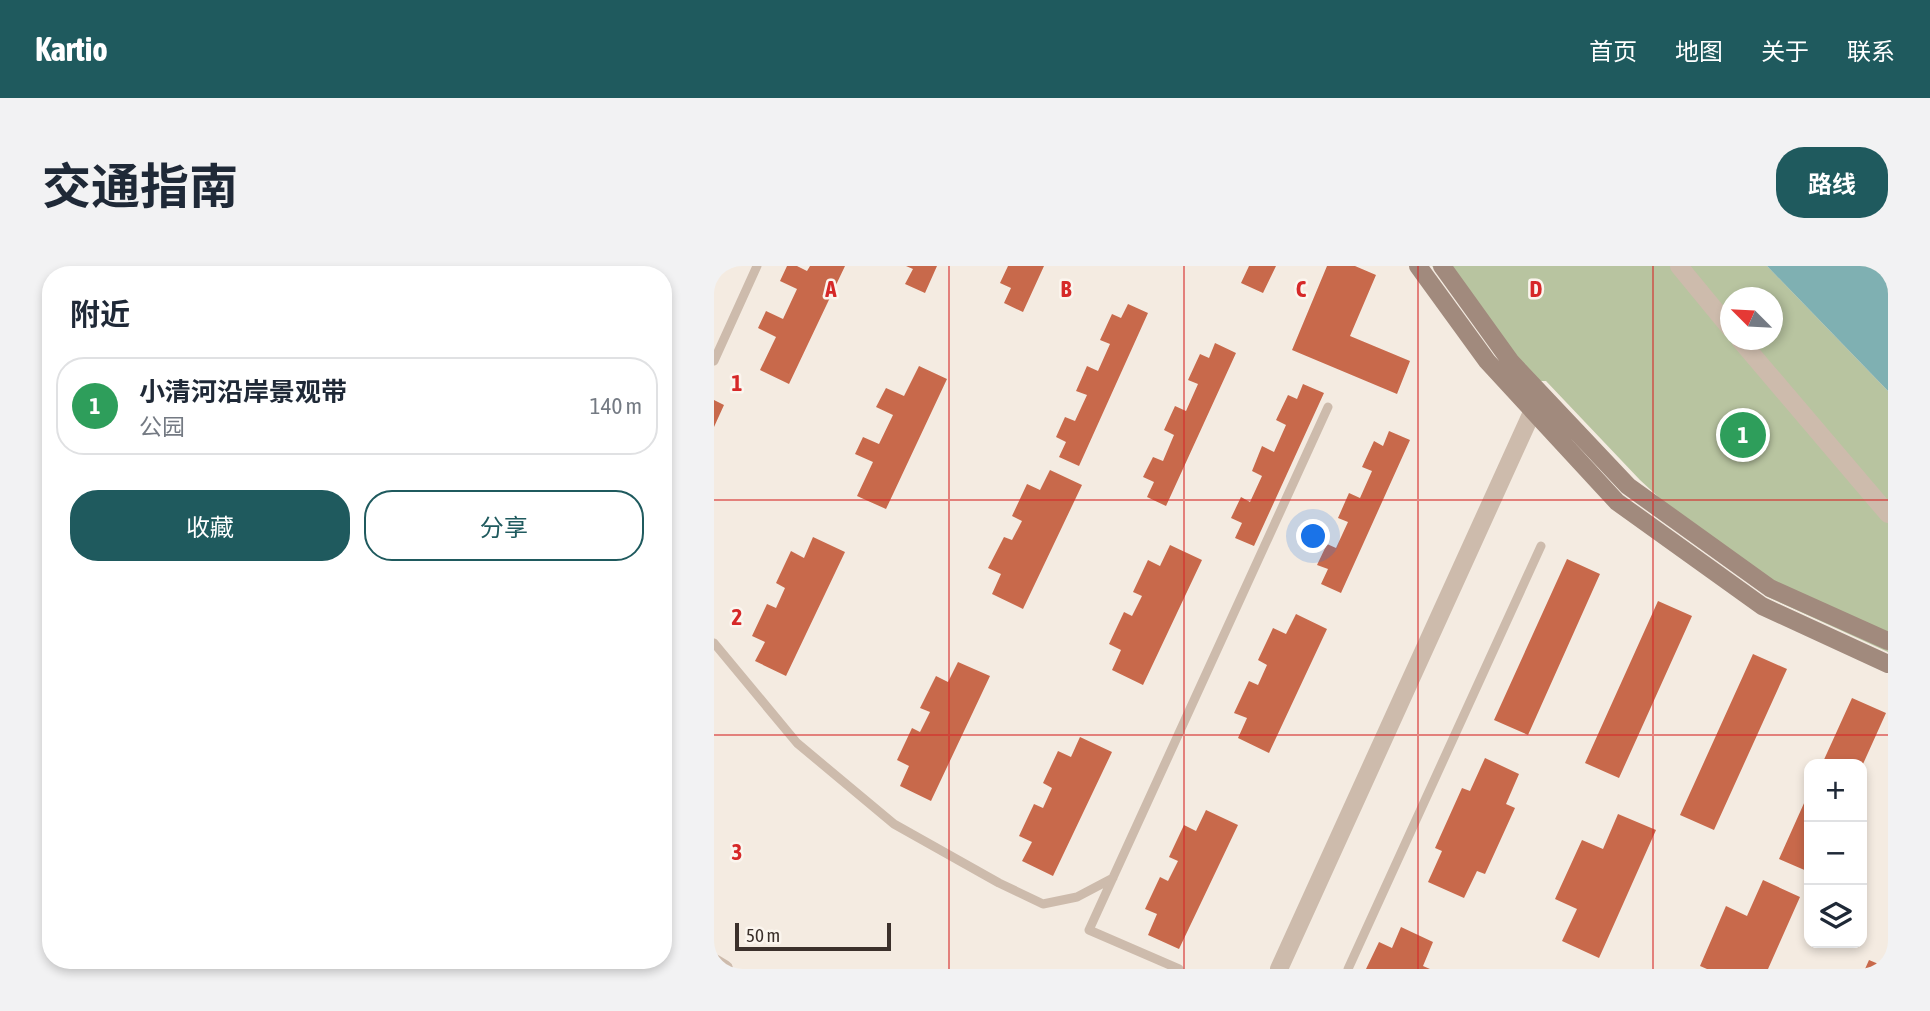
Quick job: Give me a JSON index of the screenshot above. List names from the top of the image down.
{
  "scale_bar": "50 m",
  "north": "top left",
  "page": {
    "header": "Kartio",
    "nav": [
      "首页",
      "地图",
      "关于",
      "联系"
    ],
    "title": "交通指南",
    "buttons": [
      "路线",
      ["收藏", "分享"]
    ],
    "heading": "附近",
    "list": [
      {
        "mark": "1",
        "name": "小清河沿岸景观带",
        "note": "公园",
        "value": "140 m"
      }
    ],
    "pins": "1",
    "map_buttons": ["+", "−"],
    "scale": "50 m"
  },
  "grid": {
    "columns": [
      "A",
      "B",
      "C",
      "D"
    ],
    "rows": ["1", "2", "3"]
  }
}
